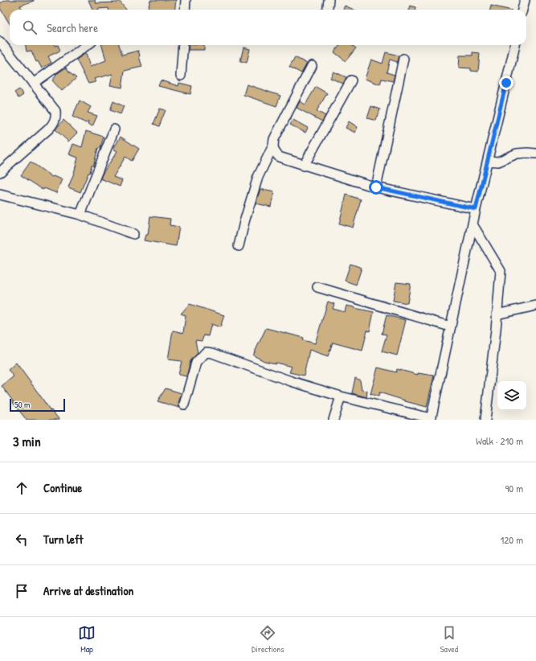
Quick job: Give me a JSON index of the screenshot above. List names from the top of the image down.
{
  "scale_bar": "50 m",
  "page": {
    "search": "Search here",
    "scale": "50 m",
    "heading": ["3 min", "Walk · 210 m"],
    "list": [
      ["Continue", "90 m"],
      ["Turn left", "120 m"],
      "Arrive at destination"
    ],
    "nav": ["Map", "Directions", "Saved"]
  }
}
